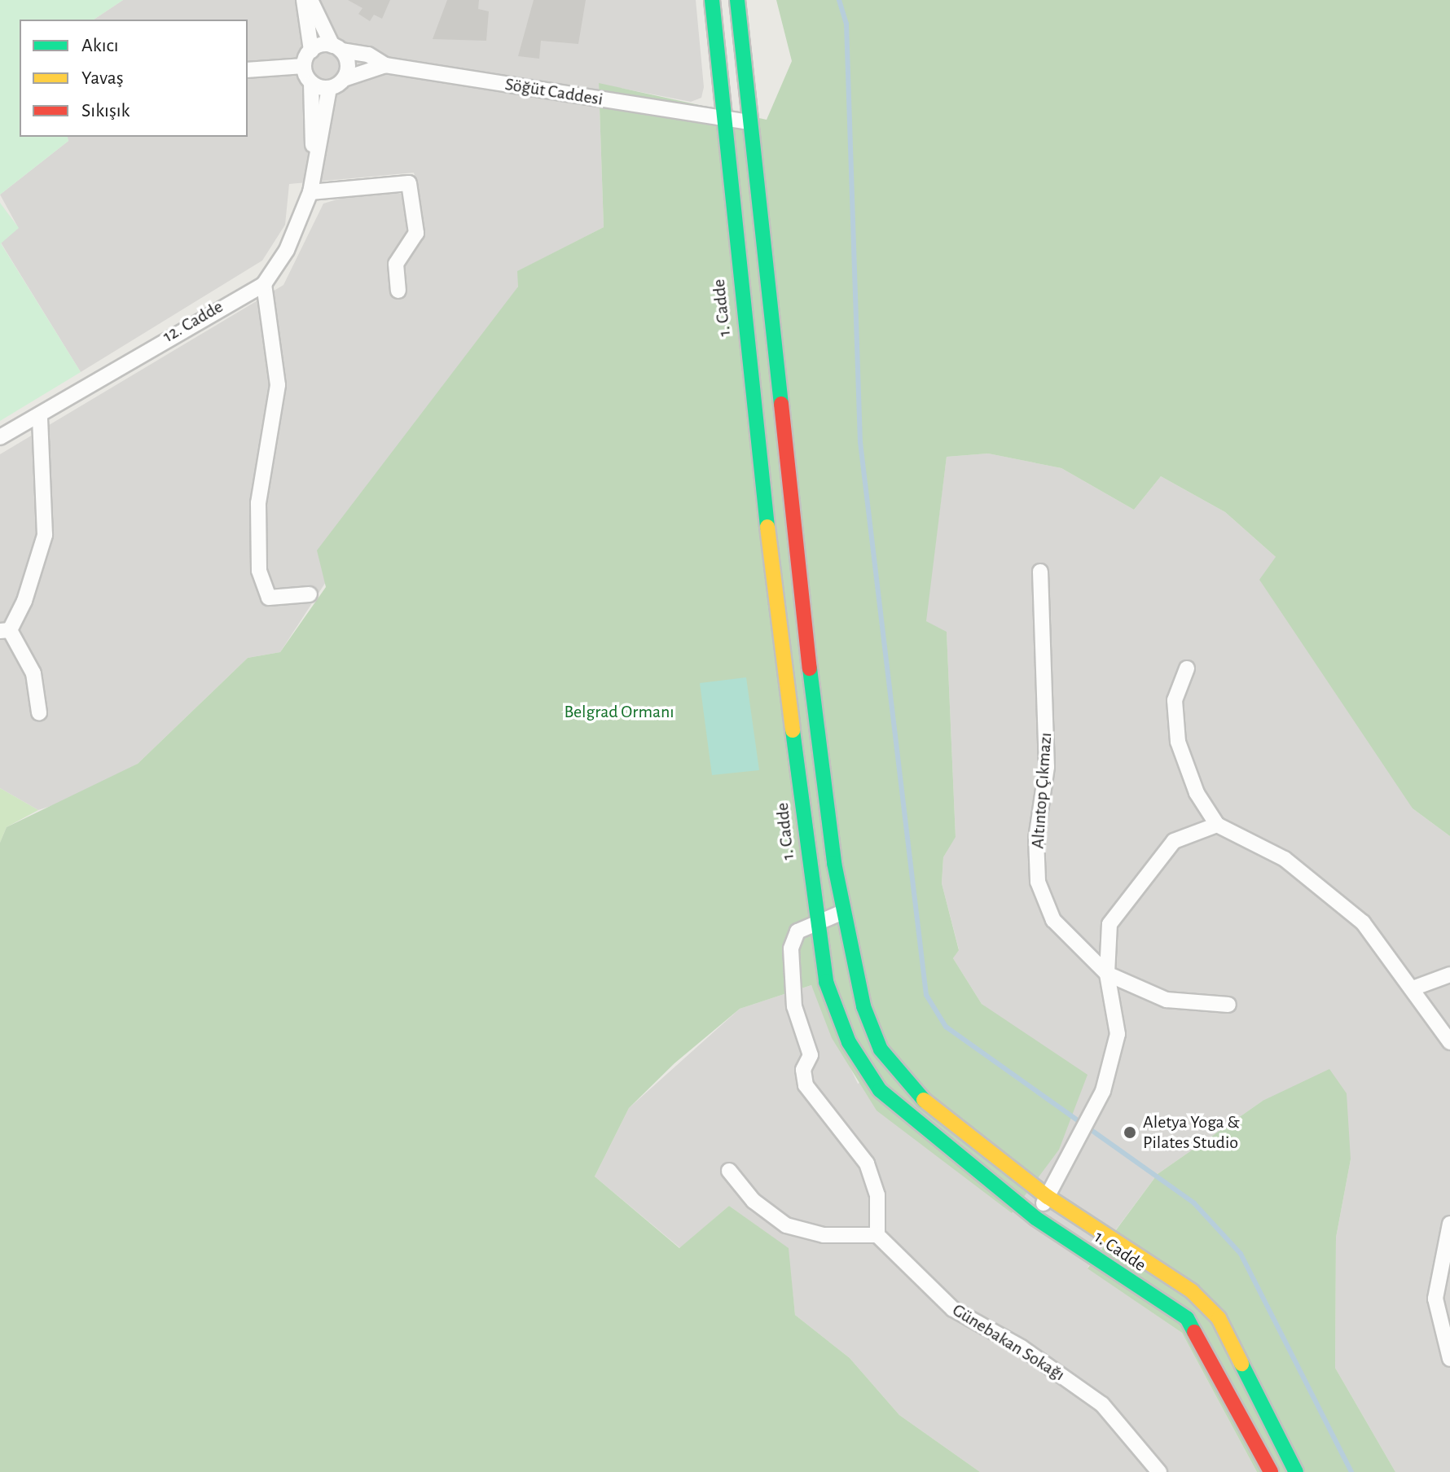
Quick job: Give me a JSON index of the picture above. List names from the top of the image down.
{
  "streets": {
    "main road": ["1. Cadde"],
    "street": [
      "Söğüt Caddesi",
      "12. Cadde",
      "Altıntop Çıkmazı",
      "Günebakan Sokağı"
    ]
  },
  "crossings": [
    ["Söğüt Caddesi", "1. Cadde"]
  ],
  "parks": ["Belgrad Ormanı"],
  "places": ["Aletya Yoga & Pilates Studio"],
  "legend": ["Akıcı", "Yavaş", "Sıkışık"]
}
